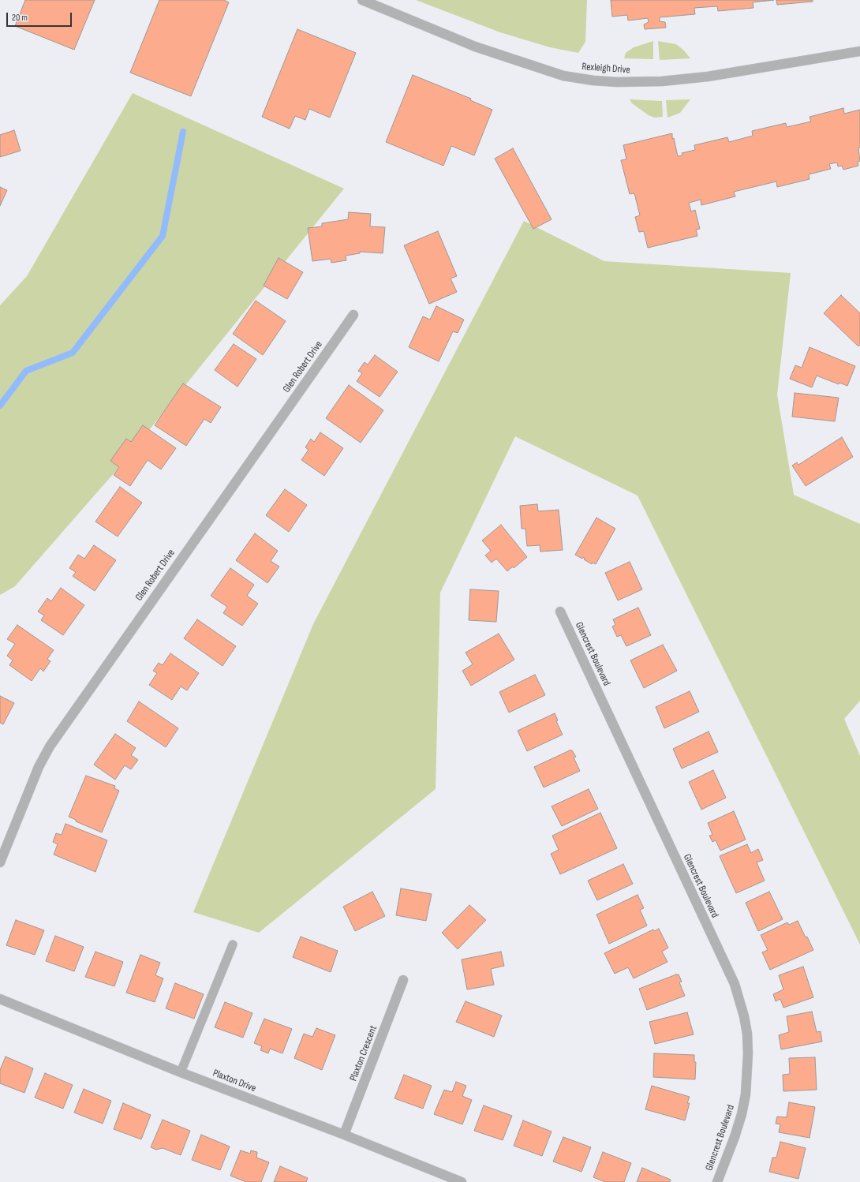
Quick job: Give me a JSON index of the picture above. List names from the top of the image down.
{
  "streets": {
    "street": [
      "Rexleigh Drive",
      "Glen Robert Drive",
      "Glencrest Boulevard",
      "Plaxton Crescent",
      "Plaxton Drive"
    ]
  },
  "crossings": [
    ["Plaxton Crescent", "Plaxton Drive"]
  ],
  "scale_bar": "20 m"
}
